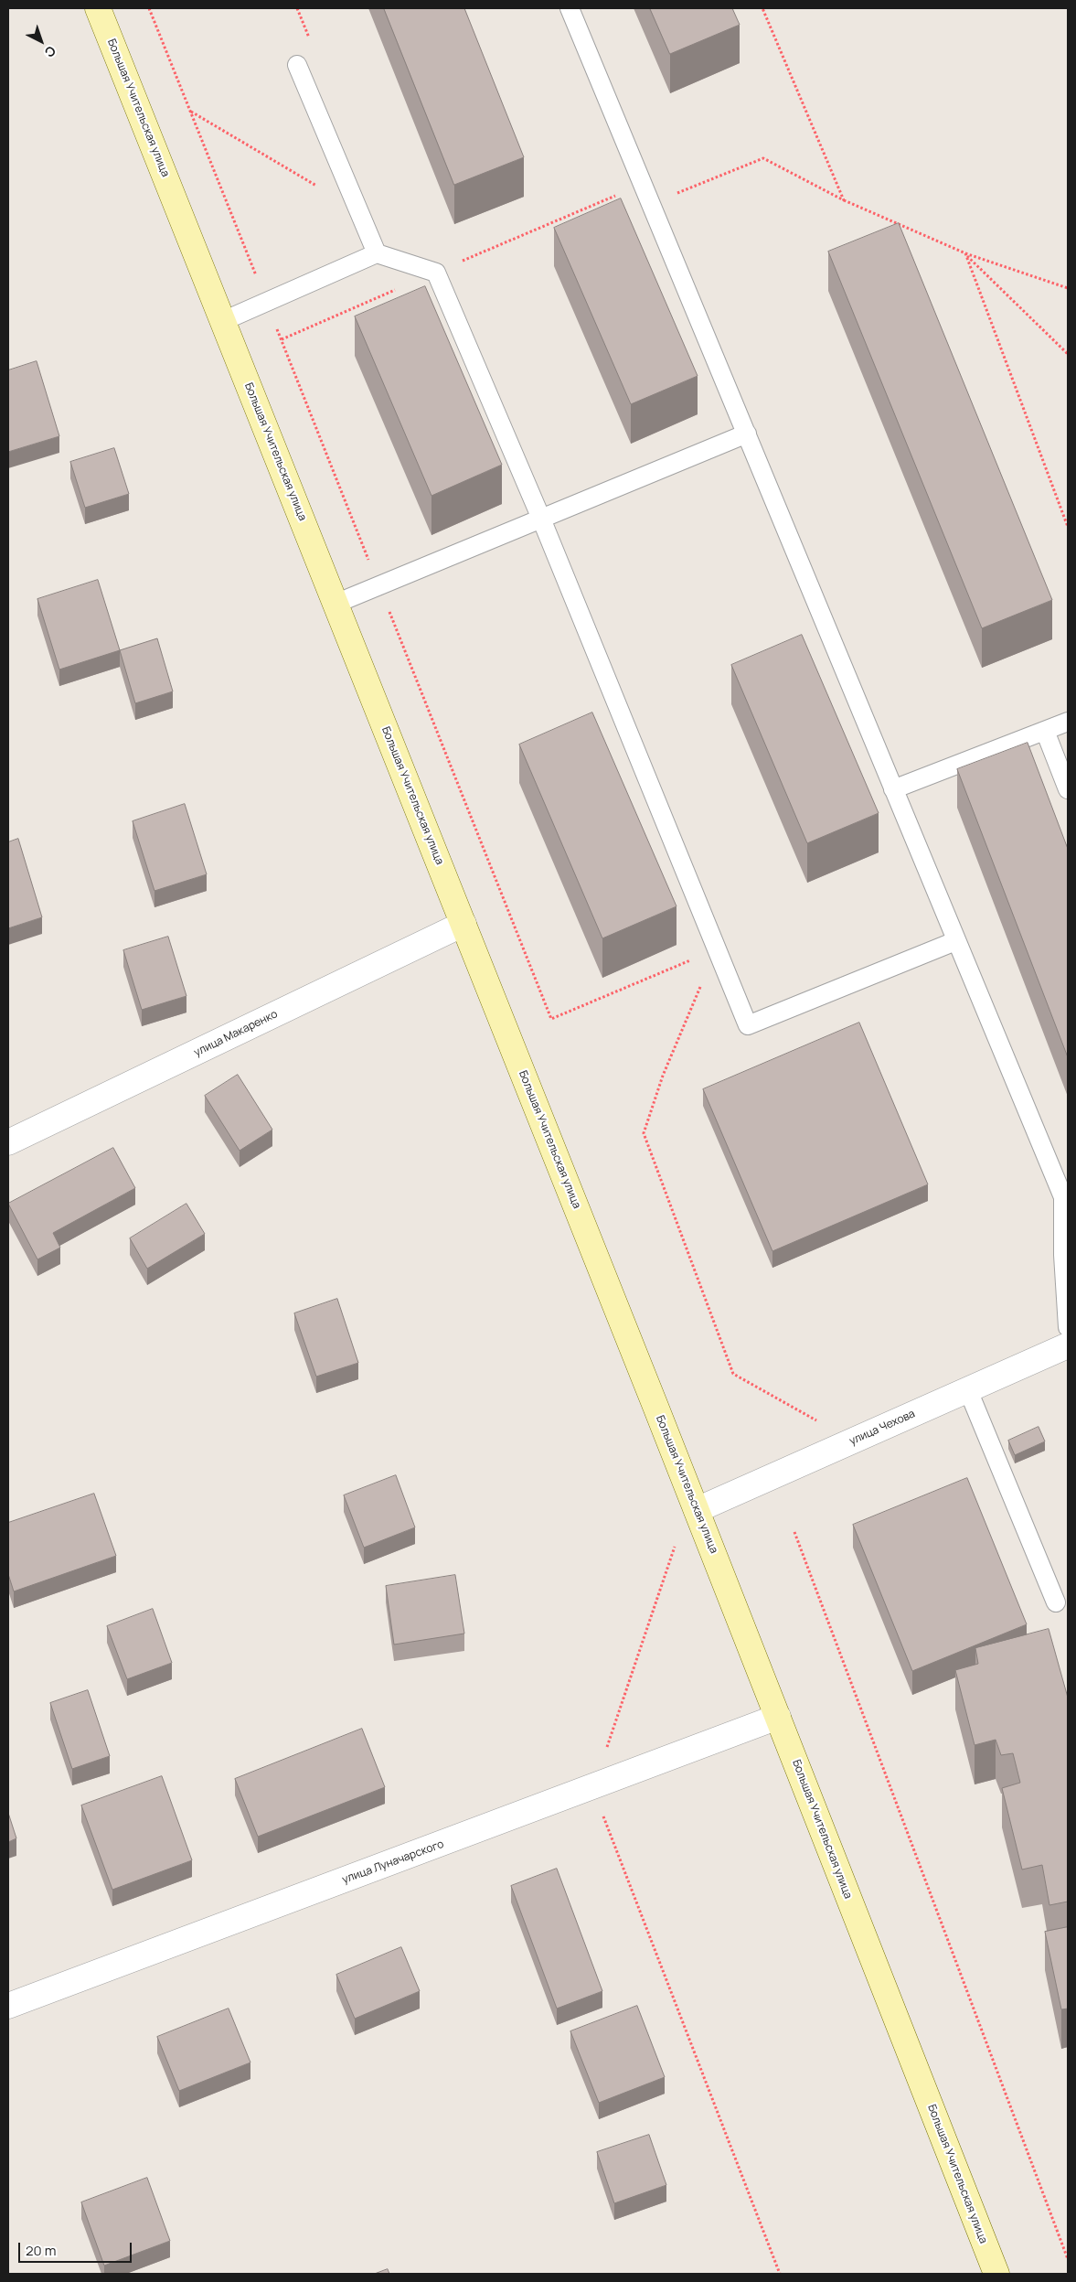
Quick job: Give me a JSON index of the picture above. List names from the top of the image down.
{
  "streets": {
    "main road": ["Большая Учительская улица"],
    "street": ["улица Макаренко", "улица Чехова", "улица Луначарского"]
  },
  "crossings": [
    ["Большая Учительская улица", "улица Макаренко"],
    ["Большая Учительская улица", "улица Чехова"],
    ["Большая Учительская улица", "улица Луначарского"]
  ],
  "scale_bar": "20 m",
  "north": "bottom right"
}
